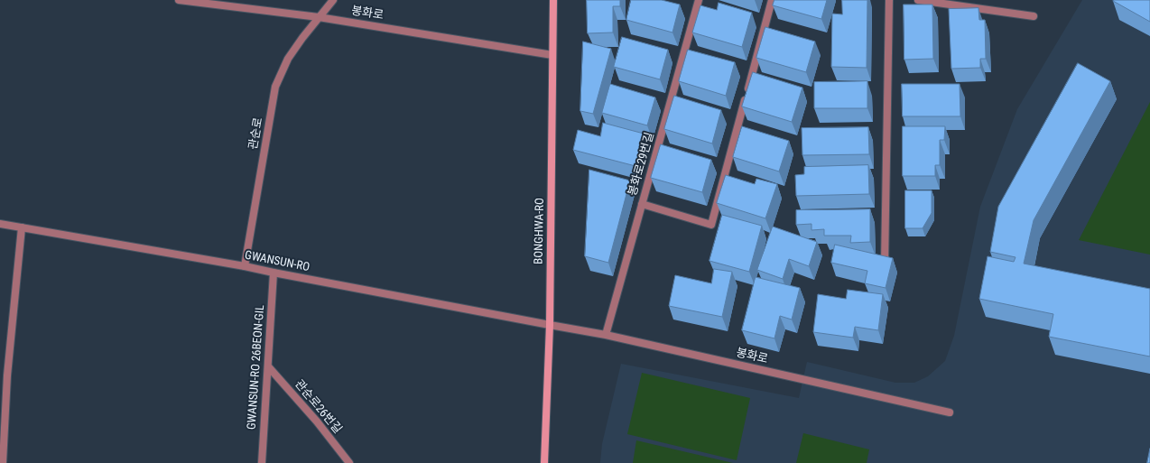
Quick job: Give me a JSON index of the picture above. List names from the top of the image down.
{
  "streets": {
    "street": [
      "봉화로",
      "관순로",
      "봉화로29번길",
      "BONGHWA-RO",
      "GWANSUN-RO",
      "GWANSUN-RO 26BEON-GIL",
      "관순로26번길"
    ]
  },
  "crossings": [
    ["봉화로", "관순로"],
    ["봉화로", "봉화로29번길"],
    ["봉화로", "BONGHWA-RO"],
    ["봉화로", "GWANSUN-RO"],
    ["관순로", "GWANSUN-RO"],
    ["BONGHWA-RO", "GWANSUN-RO"],
    ["GWANSUN-RO", "GWANSUN-RO 26BEON-GIL"],
    ["GWANSUN-RO 26BEON-GIL", "관순로26번길"]
  ]
}
